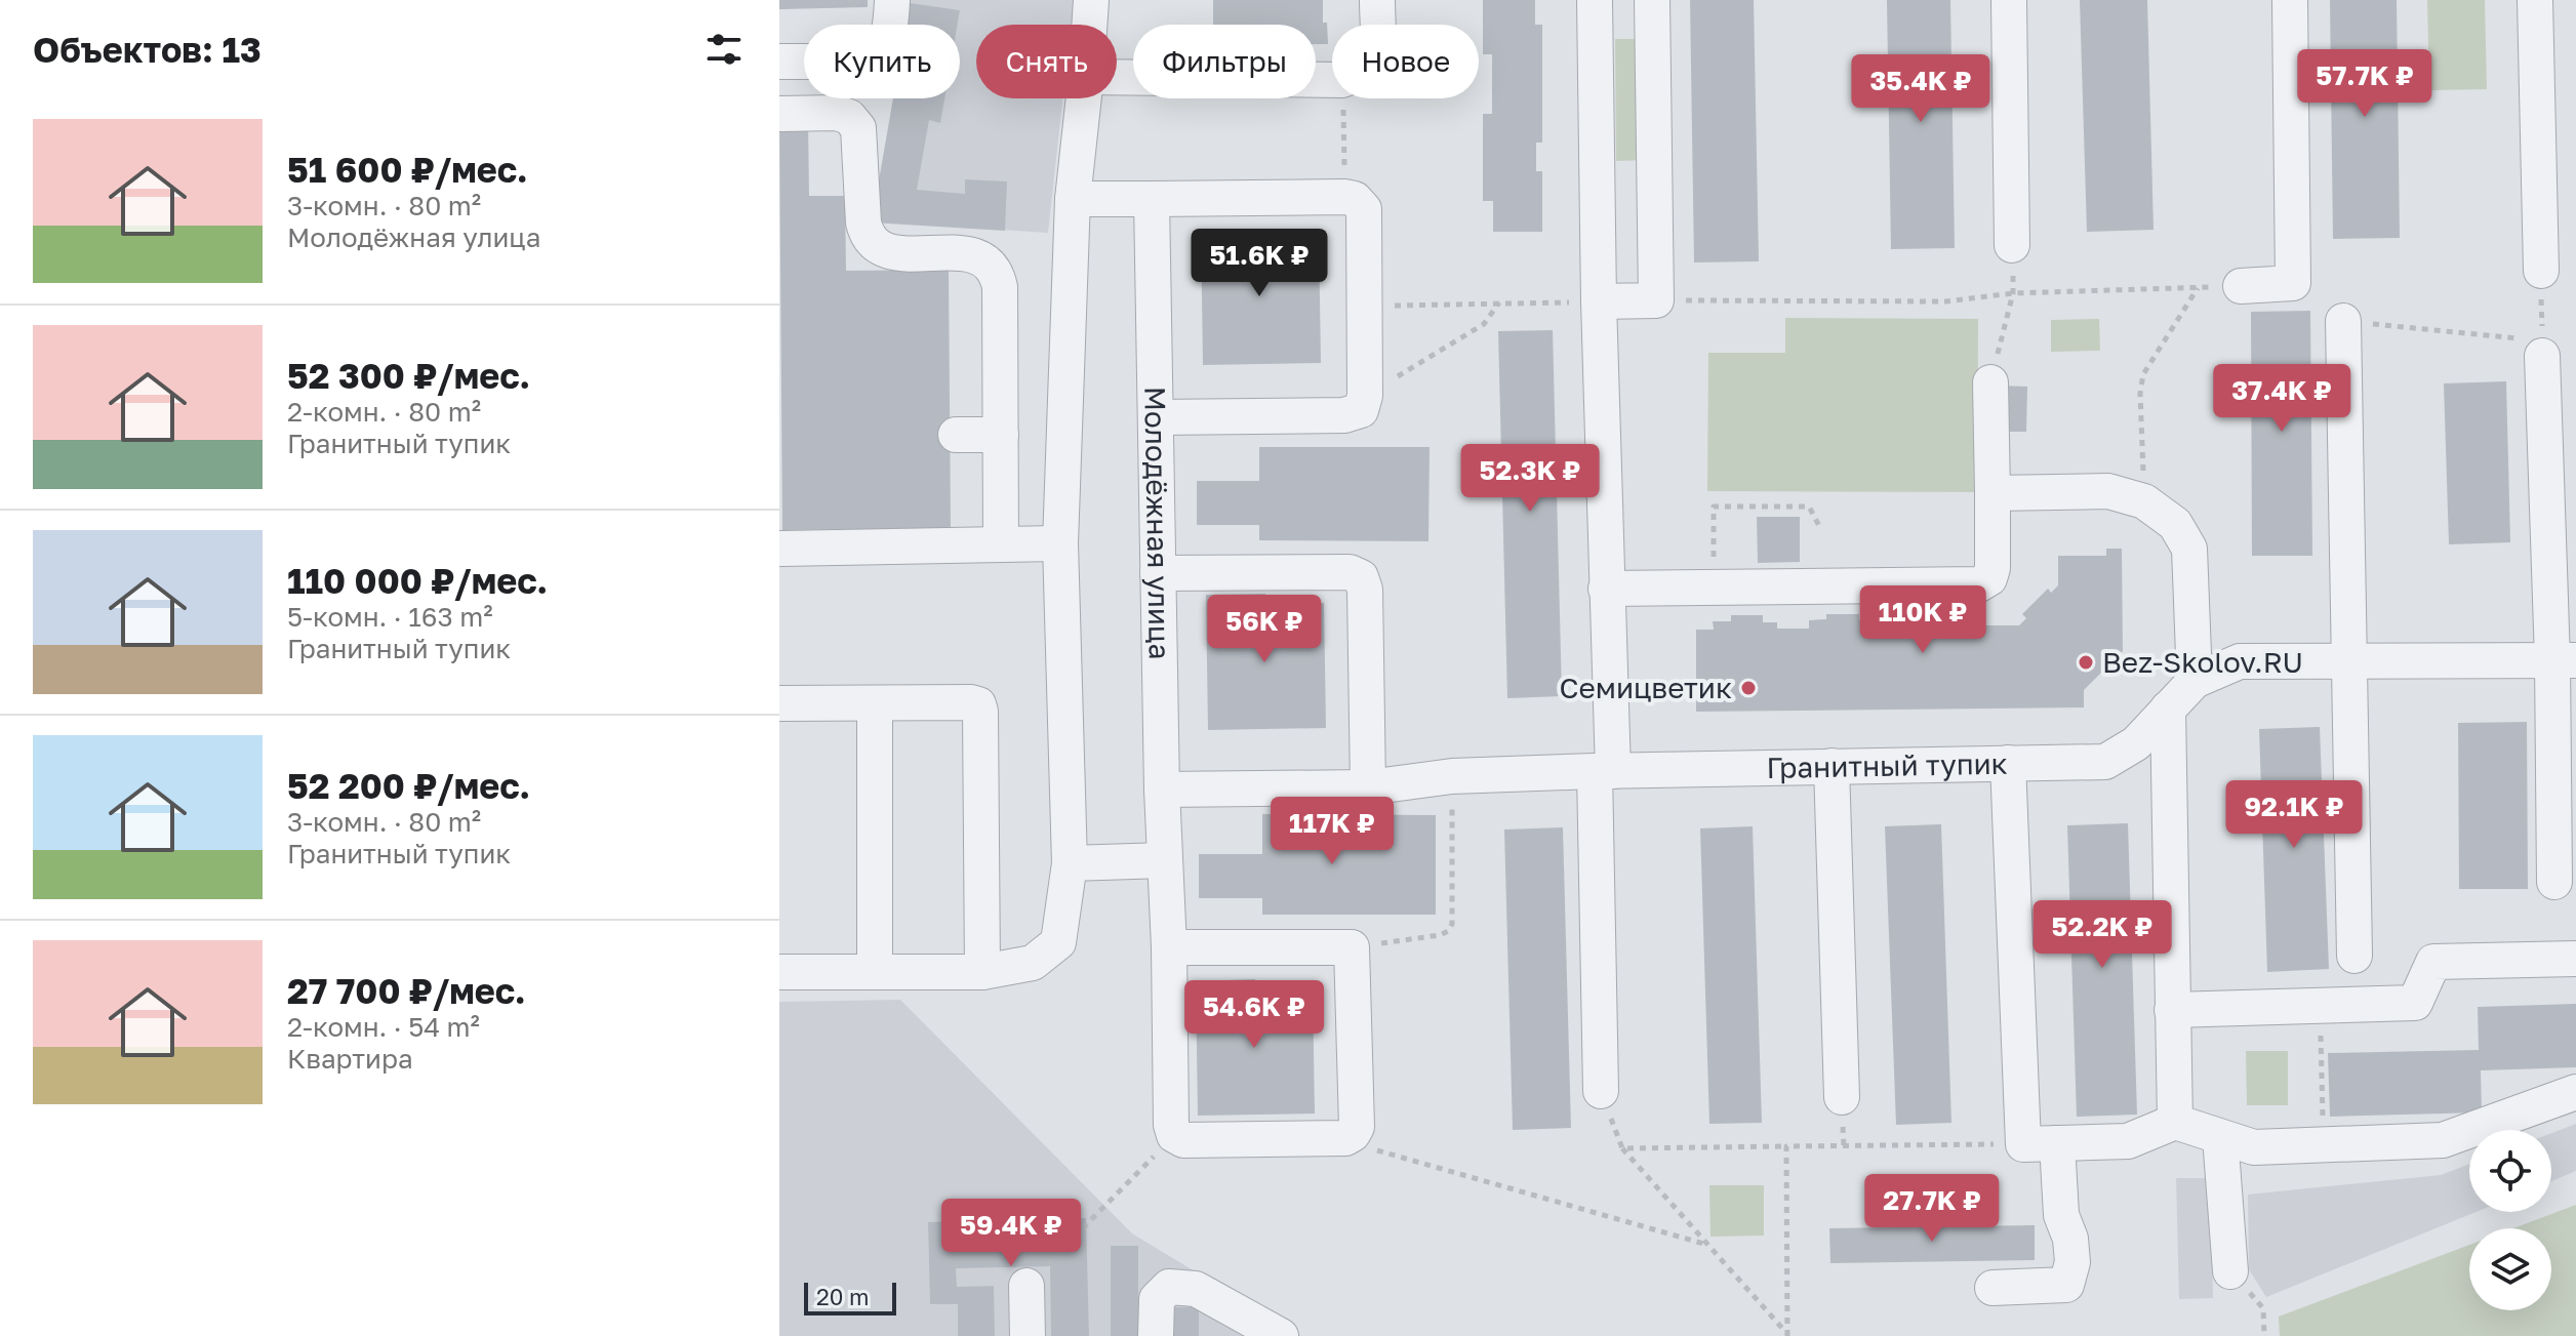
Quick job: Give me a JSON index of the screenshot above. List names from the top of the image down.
{
  "streets": {
    "street": ["Молодёжная улица", "Гранитный тупик"]
  },
  "crossings": [
    ["Молодёжная улица", "Гранитный тупик"]
  ],
  "places": ["Bez-Skolov.RU", "Семицветик"],
  "scale_bar": "20 m",
  "page": {
    "heading": "Объектов: 13",
    "chip": [
      "Купить",
      "Снять",
      "Фильтры",
      "Новое"
    ],
    "price": [
      "57.7K ₽",
      "35.4K ₽",
      "51.6K ₽",
      "37.4K ₽",
      "52.3K ₽",
      "110K ₽",
      "56K ₽",
      "92.1K ₽",
      "117K ₽",
      "52.2K ₽",
      "54.6K ₽",
      "27.7K ₽",
      "59.4K ₽"
    ],
    "list": [
      {
        "name": "51 600 ₽/мес.",
        "note": "3-комн. · 80 m² · Молодёжная улица"
      },
      {
        "name": "52 300 ₽/мес.",
        "note": "2-комн. · 80 m² · Гранитный тупик"
      },
      {
        "name": "110 000 ₽/мес.",
        "note": "5-комн. · 163 m² · Гранитный тупик"
      },
      {
        "name": "52 200 ₽/мес.",
        "note": "3-комн. · 80 m² · Гранитный тупик"
      },
      {
        "name": "27 700 ₽/мес.",
        "note": "2-комн. · 54 m² · Квартира"
      }
    ],
    "scale": "20 m"
  }
}
